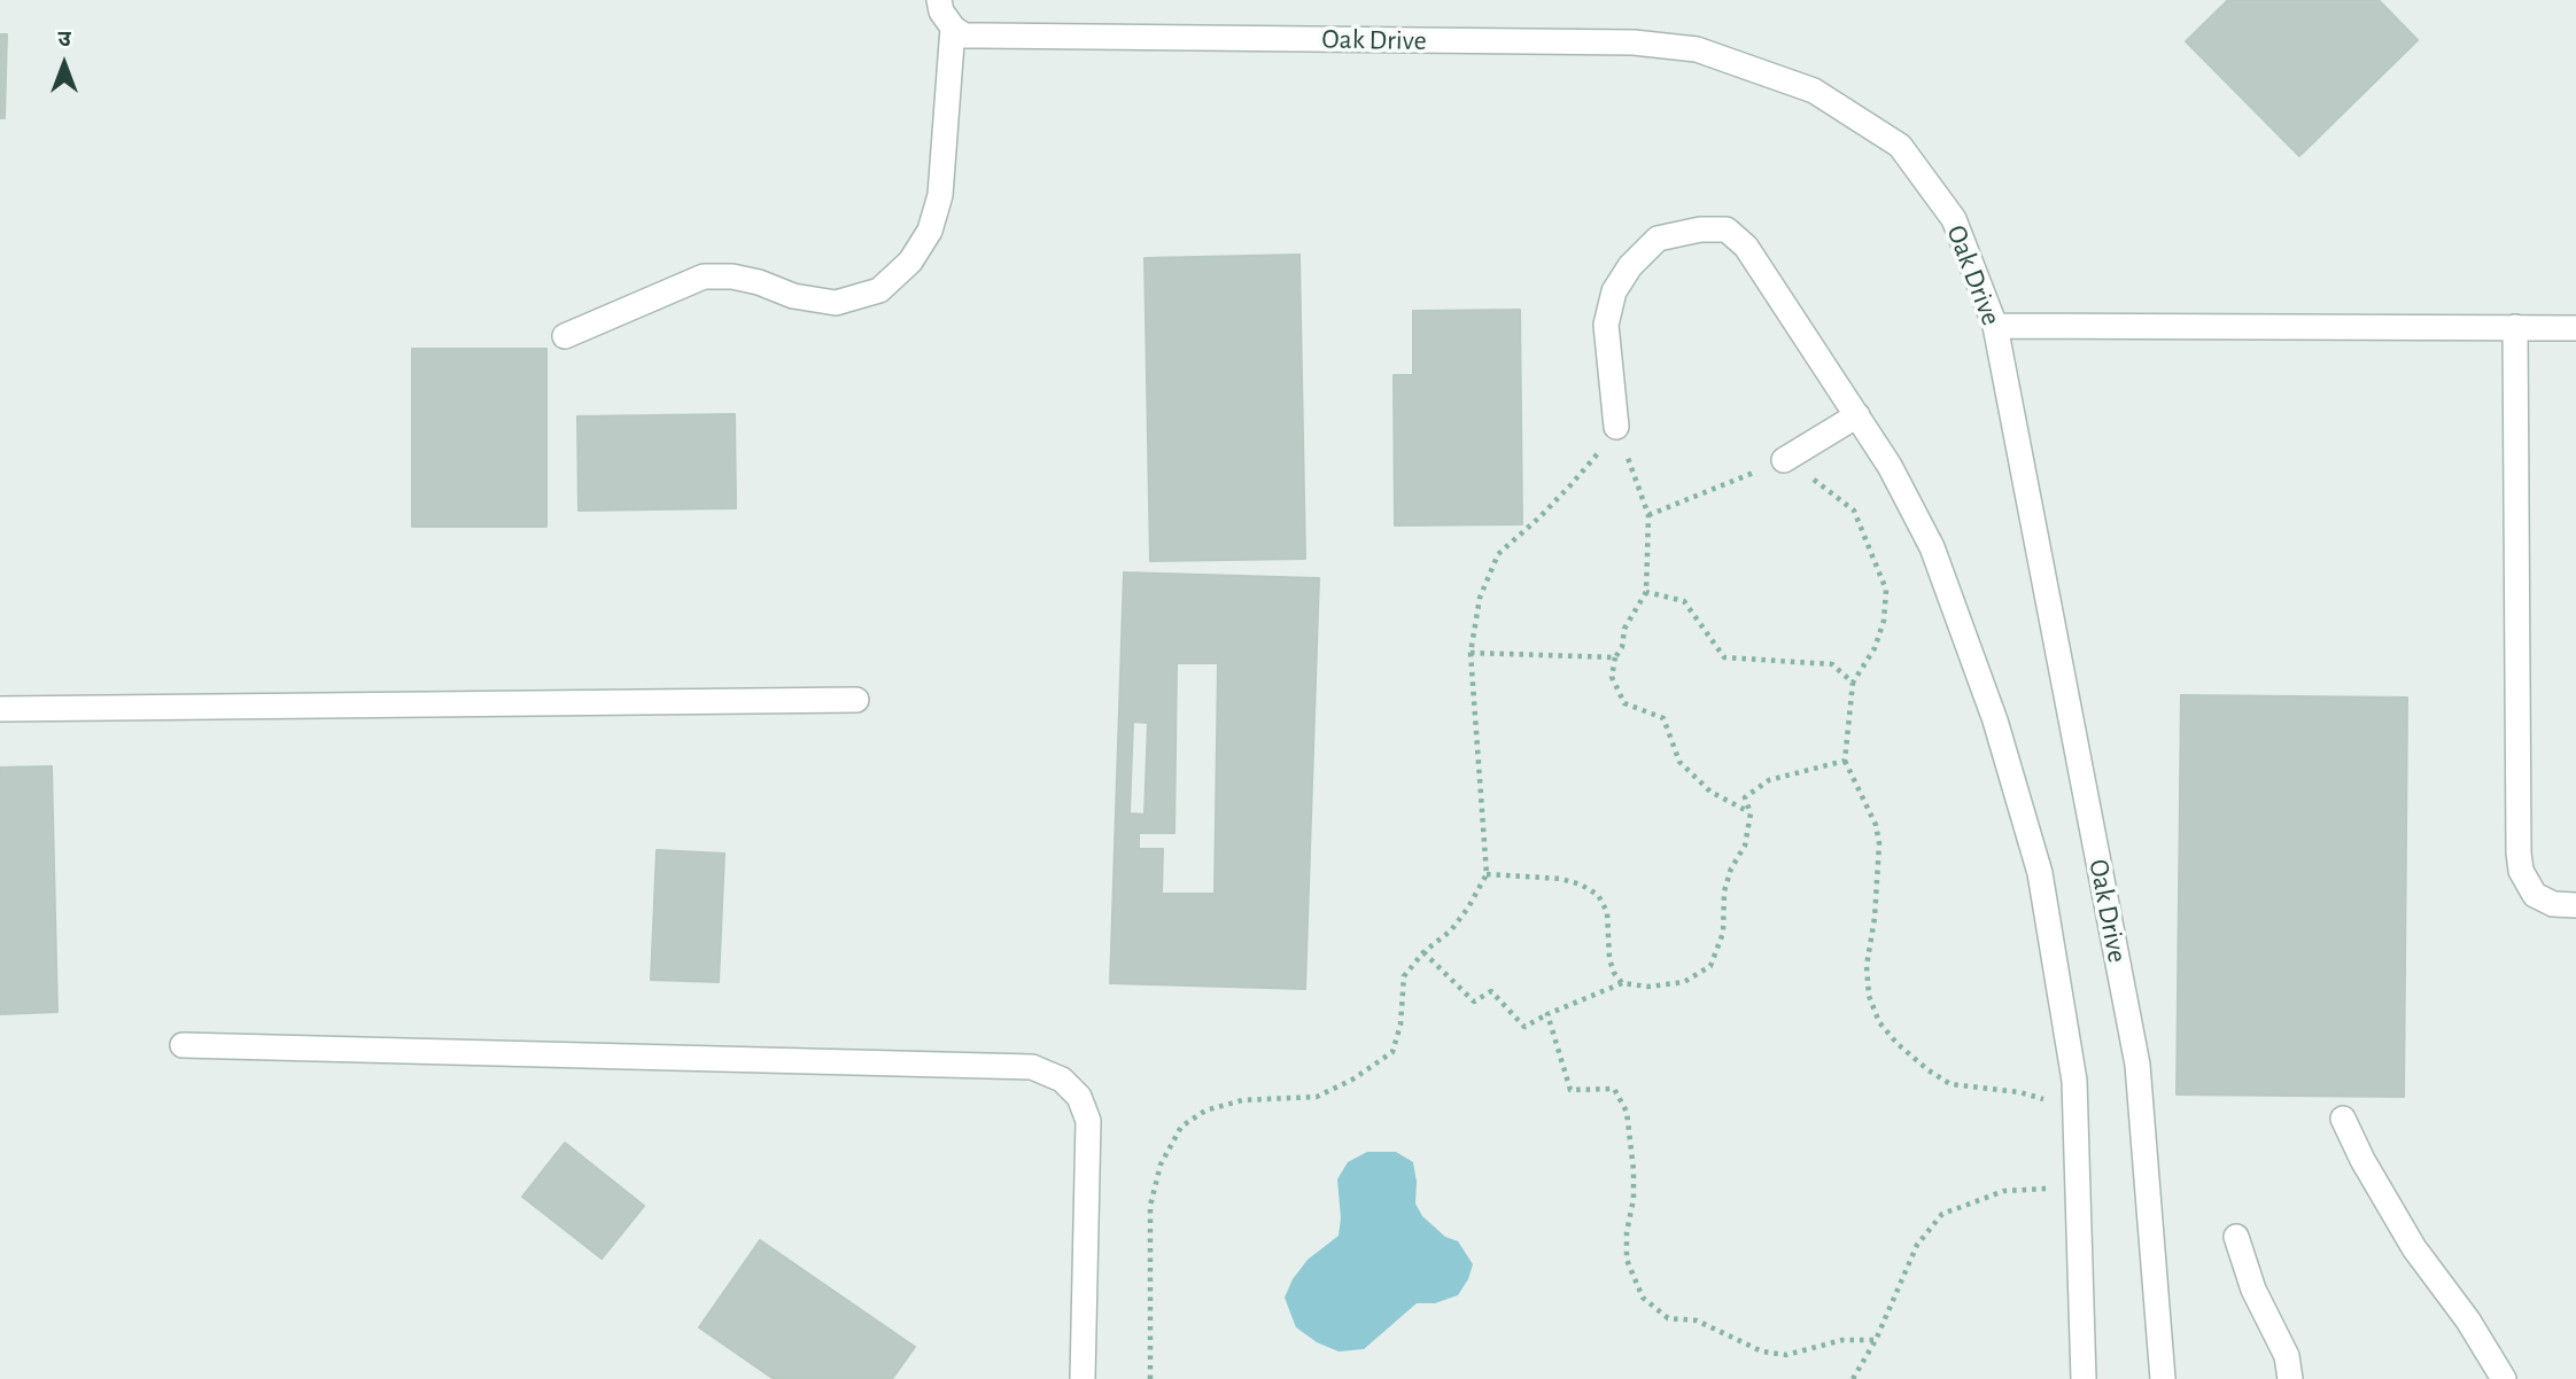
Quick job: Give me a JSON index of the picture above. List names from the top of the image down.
{
  "streets": {
    "street": ["Oak Drive"]
  },
  "north": "top"
}
